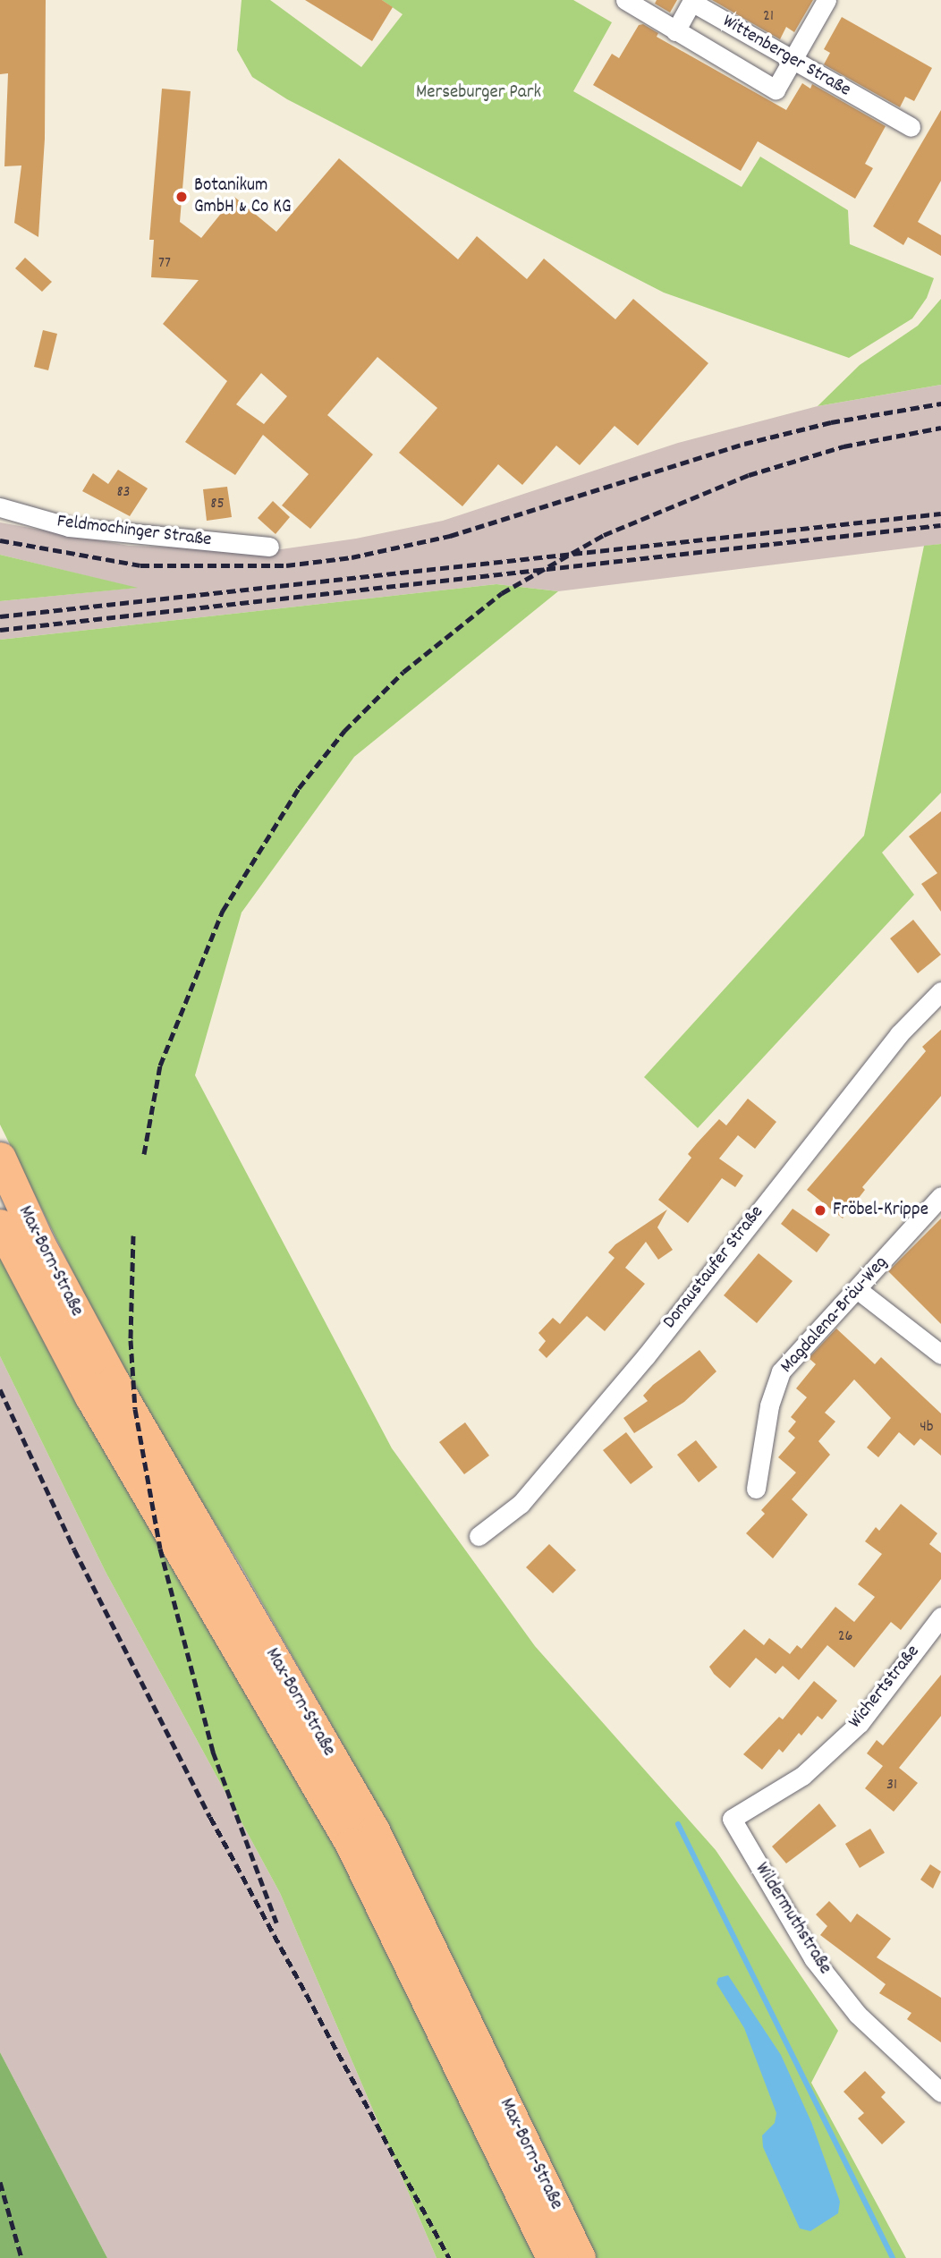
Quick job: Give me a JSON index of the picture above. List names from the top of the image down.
{
  "streets": {
    "main road": ["Max-Born-Straße"],
    "street": [
      "Wittenberger Straße",
      "Feldmochinger Straße",
      "Donaustaufer Straße",
      "Magdalena-Bräu-Weg",
      "Wichertstraße",
      "Wildermuthstraße"
    ]
  },
  "crossings": [
    ["Wichertstraße", "Wildermuthstraße"]
  ],
  "parks": ["Merseburger Park"],
  "places": ["Botanikum GmbH & Co KG", "Fröbel-Krippe"],
  "house_numbers": [
    "21",
    "77",
    "83",
    "85",
    "4b",
    "26",
    "31"
  ]
}
